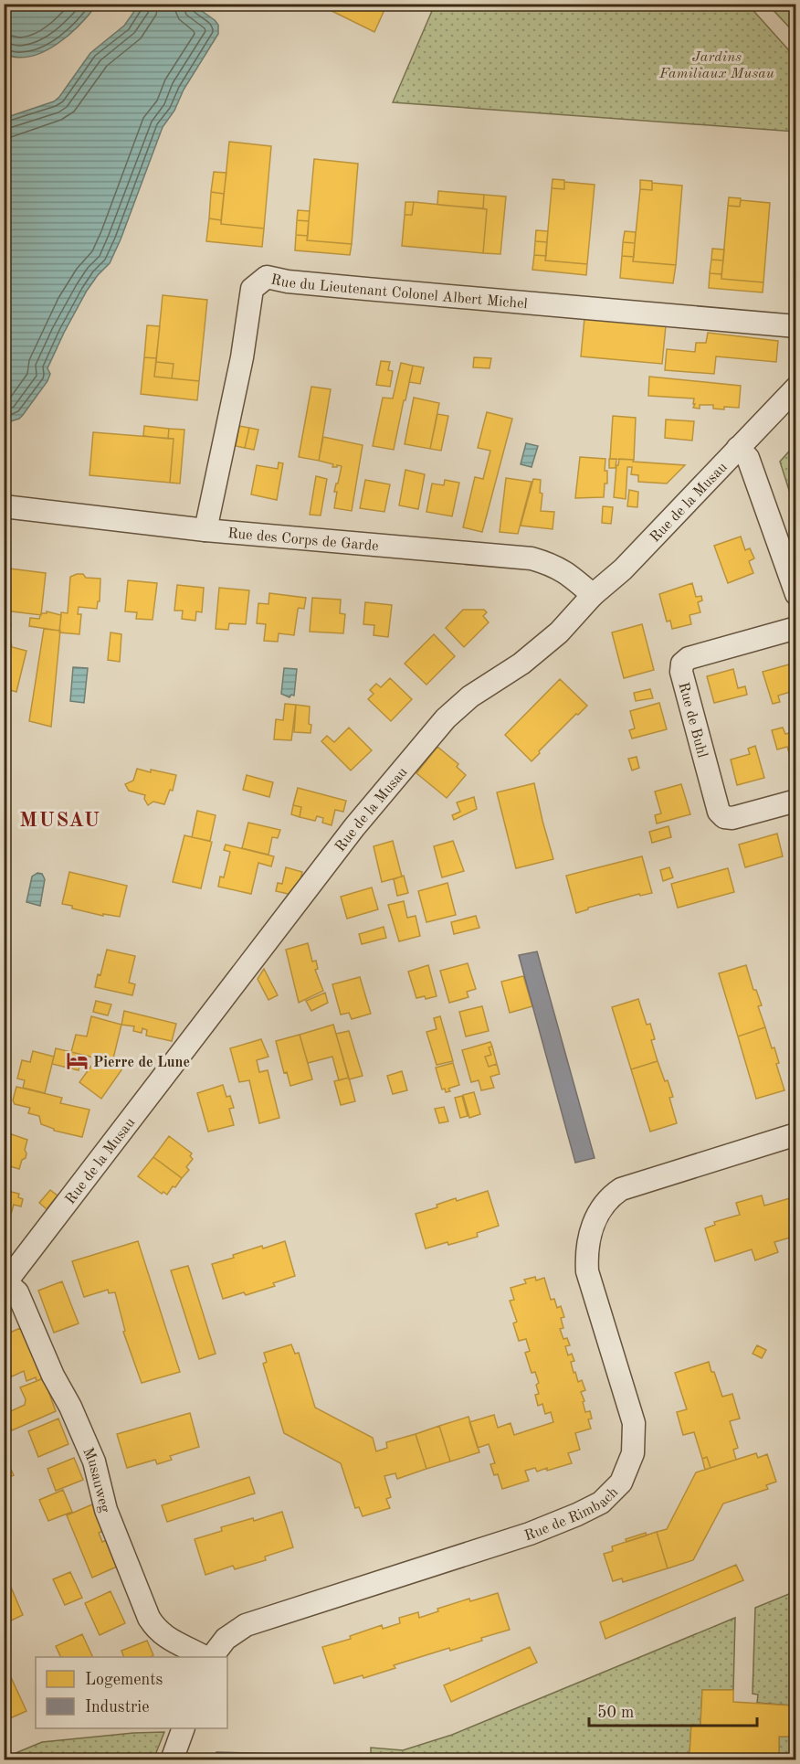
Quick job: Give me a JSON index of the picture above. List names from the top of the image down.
{
  "streets": {
    "street": [
      "Rue du Lieutenant Colonel Albert Michel",
      "Rue de la Musau",
      "Rue des Corps de Garde",
      "Rue de Buhl",
      "Musauweg",
      "Rue de Rimbach"
    ]
  },
  "crossings": [
    ["Rue du Lieutenant Colonel Albert Michel", "Rue des Corps de Garde"],
    ["Rue de la Musau", "Rue des Corps de Garde"],
    ["Rue de la Musau", "Musauweg"]
  ],
  "districts": ["MUSAU"],
  "parks": ["Jardins Familiaux Musau"],
  "places": {
    "hotel": ["Pierre de Lune"]
  },
  "legend": ["Logements", "Industrie"],
  "scale_bar": "50 m"
}
